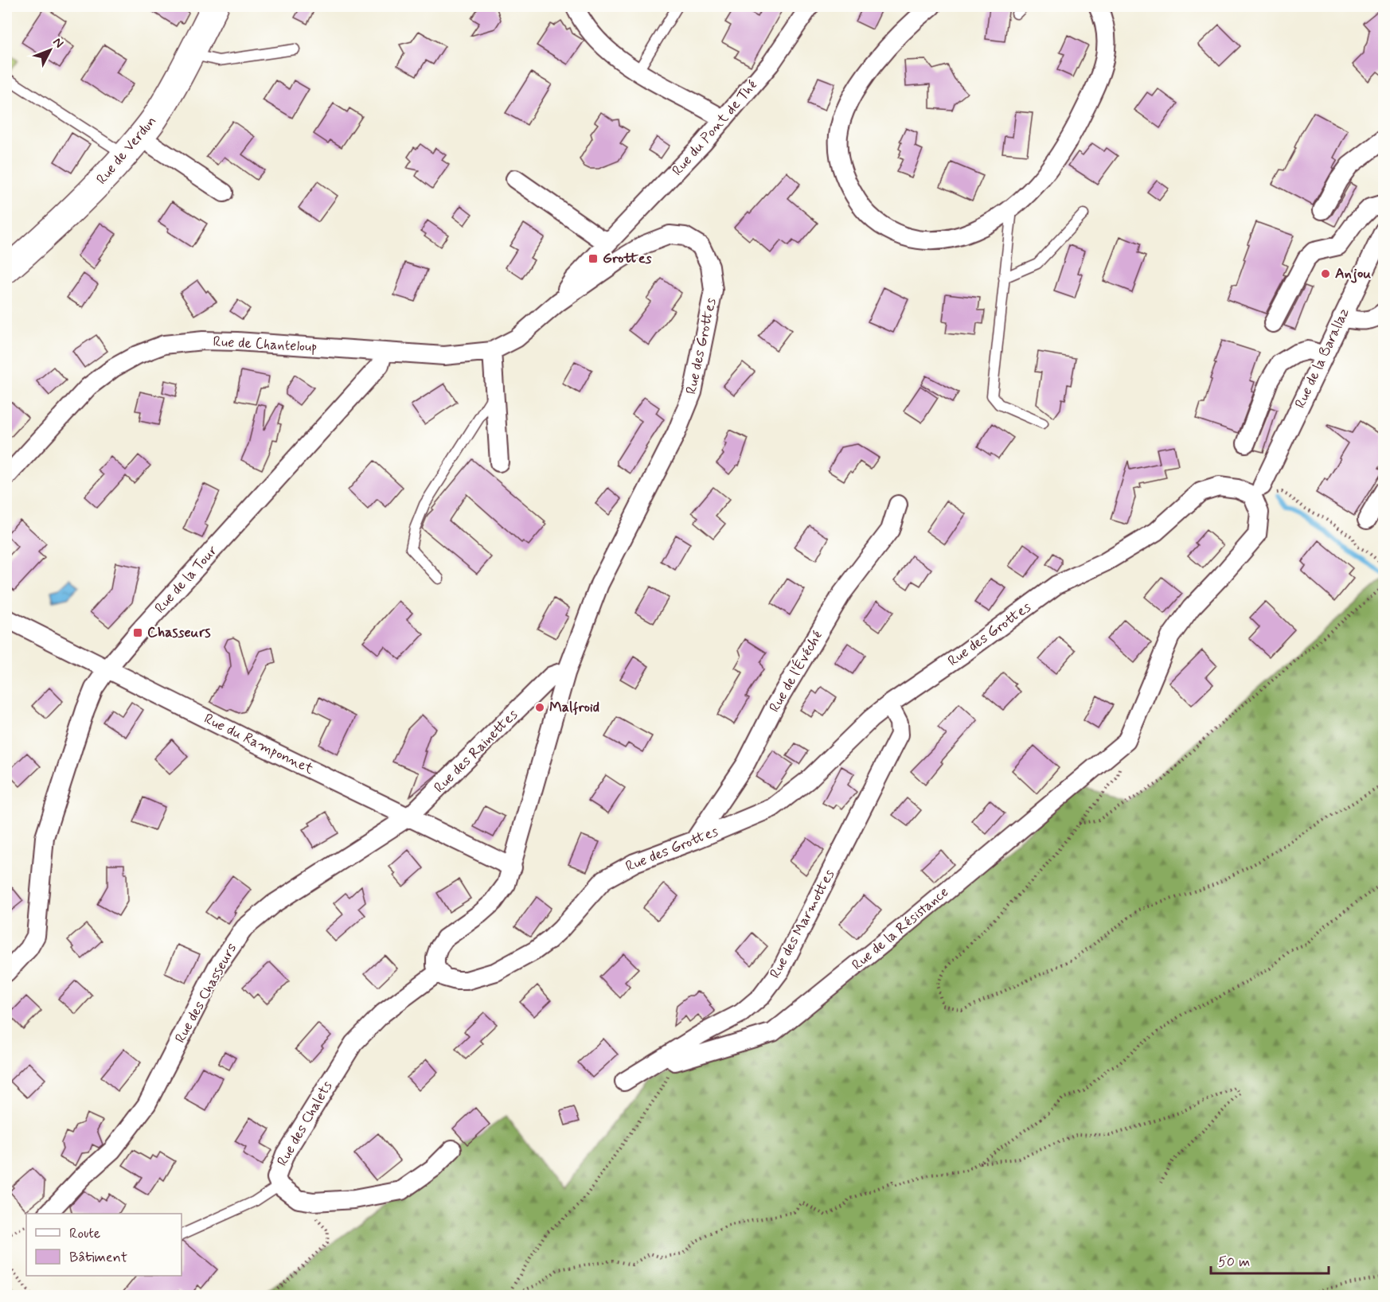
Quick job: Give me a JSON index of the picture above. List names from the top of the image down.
{
  "streets": {
    "main road": ["Rue de Verdun"],
    "street": [
      "Rue du Pont de Thé",
      "Rue de Chanteloup",
      "Rue des Grottes",
      "Rue de la Barallaz",
      "Rue de la Tour",
      "Rue de l'Évéché",
      "Rue du Ramponnet",
      "Rue des Rainettes",
      "Rue des Marmottes",
      "Rue de la Résistance",
      "Rue des Chasseurs",
      "Rue des Chalets"
    ]
  },
  "crossings": [
    ["Rue du Pont de Thé", "Rue de Chanteloup"],
    ["Rue du Pont de Thé", "Rue des Grottes"],
    ["Rue de Chanteloup", "Rue des Grottes"],
    ["Rue de Chanteloup", "Rue de la Tour"],
    ["Rue des Grottes", "Rue de l'Évéché"],
    ["Rue des Grottes", "Rue du Ramponnet"],
    ["Rue des Grottes", "Rue des Rainettes"],
    ["Rue des Grottes", "Rue des Marmottes"],
    ["Rue des Grottes", "Rue des Chalets"],
    ["Rue de la Tour", "Rue du Ramponnet"],
    ["Rue du Ramponnet", "Rue des Rainettes"],
    ["Rue du Ramponnet", "Rue des Chasseurs"],
    ["Rue des Rainettes", "Rue des Chasseurs"]
  ],
  "places": {
    "transit": ["Grottes", "Chasseurs"],
    "other": ["Anjou", "Malfroid"]
  },
  "legend": ["Route", "Bâtiment"],
  "scale_bar": "50 m",
  "north": "top right"
}
